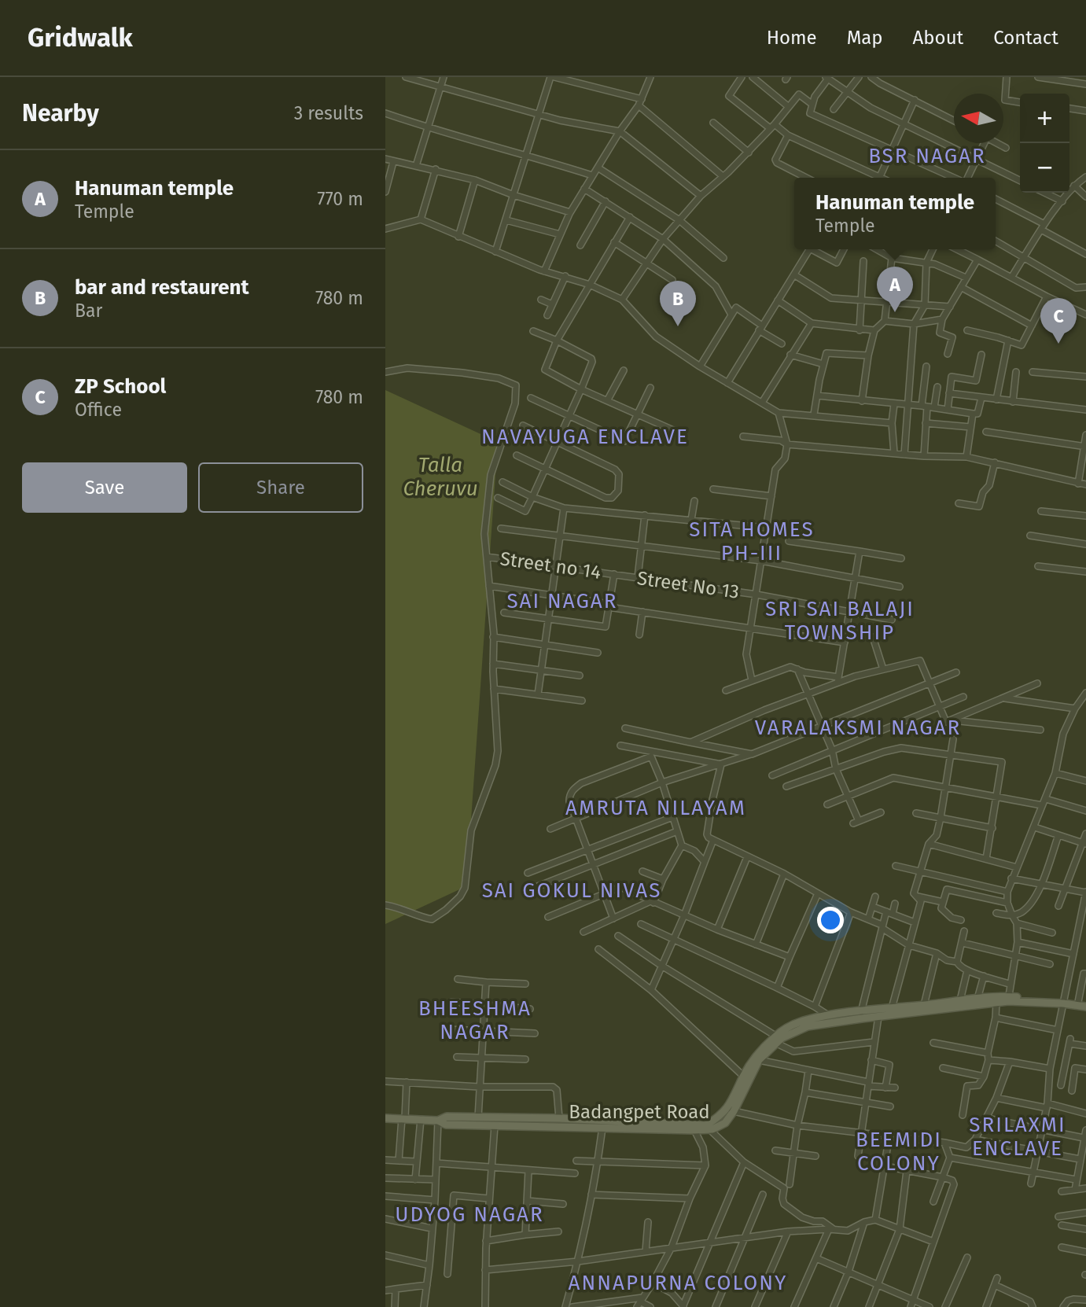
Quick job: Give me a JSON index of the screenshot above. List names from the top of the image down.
{
  "streets": {
    "main road": ["Badangpet Road"],
    "street": ["Street no 14", "Street No 13"]
  },
  "crossings": [
    ["Street no 14", "Street No 13"]
  ],
  "districts": [
    "BSR NAGAR",
    "NAVAYUGA ENCLAVE",
    "SITA HOMES PH-III",
    "SAI NAGAR",
    "SRI SAI BALAJI TOWNSHIP",
    "VARALAKSMI NAGAR",
    "AMRUTA NILAYAM",
    "SAI GOKUL NIVAS",
    "BHEESHMA NAGAR",
    "SRILAXMI ENCLAVE",
    "BEEMIDI COLONY",
    "UDYOG NAGAR",
    "ANNAPURNA COLONY"
  ],
  "water": ["Talla Cheruvu"],
  "north": "left",
  "page": {
    "header": "Gridwalk",
    "nav": [
      "Home",
      "Map",
      "About",
      "Contact"
    ],
    "heading": ["Nearby", "3 results"],
    "map_buttons": ["+", "−"],
    "list": [
      {
        "mark": "A",
        "name": "Hanuman temple",
        "note": "Temple",
        "value": "770 m"
      },
      {
        "mark": "B",
        "name": "bar and restaurent",
        "note": "Bar",
        "value": "780 m"
      },
      {
        "mark": "C",
        "name": "ZP School",
        "note": "Office",
        "value": "780 m"
      }
    ],
    "popup": ["Hanuman temple", "Temple"],
    "pins": ["A", "B", "C"],
    "buttons": ["Save", "Share"]
  }
}
